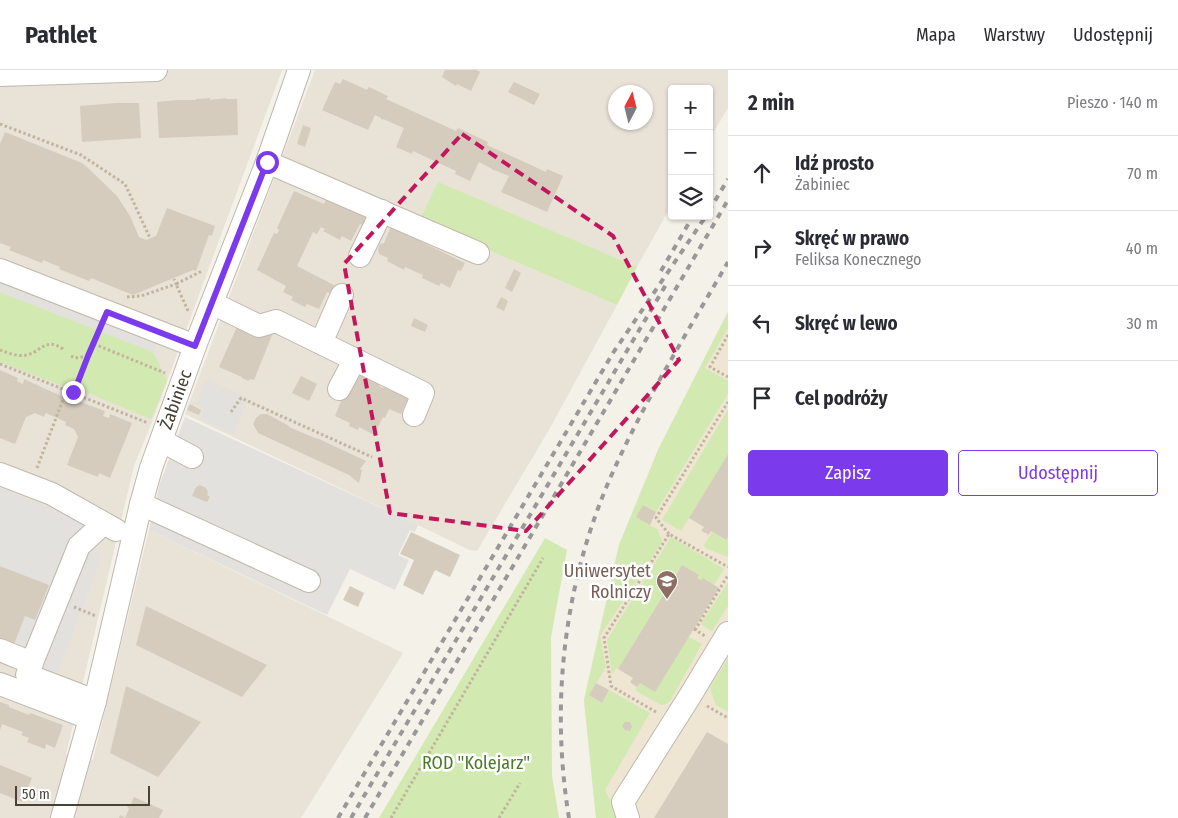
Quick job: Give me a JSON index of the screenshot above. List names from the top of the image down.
{
  "streets": {
    "street": ["Żabiniec"]
  },
  "parks": ["ROD \"Kolejarz\""],
  "places": {
    "school or university": ["Uniwersytet Rolniczy"]
  },
  "scale_bar": "50 m",
  "north": "top",
  "page": {
    "header": "Pathlet",
    "nav": ["Mapa", "Warstwy", "Udostępnij"],
    "heading": ["2 min", "Pieszo · 140 m"],
    "map_buttons": ["+", "−"],
    "list": [
      ["Idź prosto", "Żabiniec", "70 m"],
      ["Skręć w prawo", "Feliksa Konecznego", "40 m"],
      ["Skręć w lewo", "30 m"],
      "Cel podróży"
    ],
    "buttons": ["Zapisz", "Udostępnij"],
    "scale": "50 m"
  }
}
